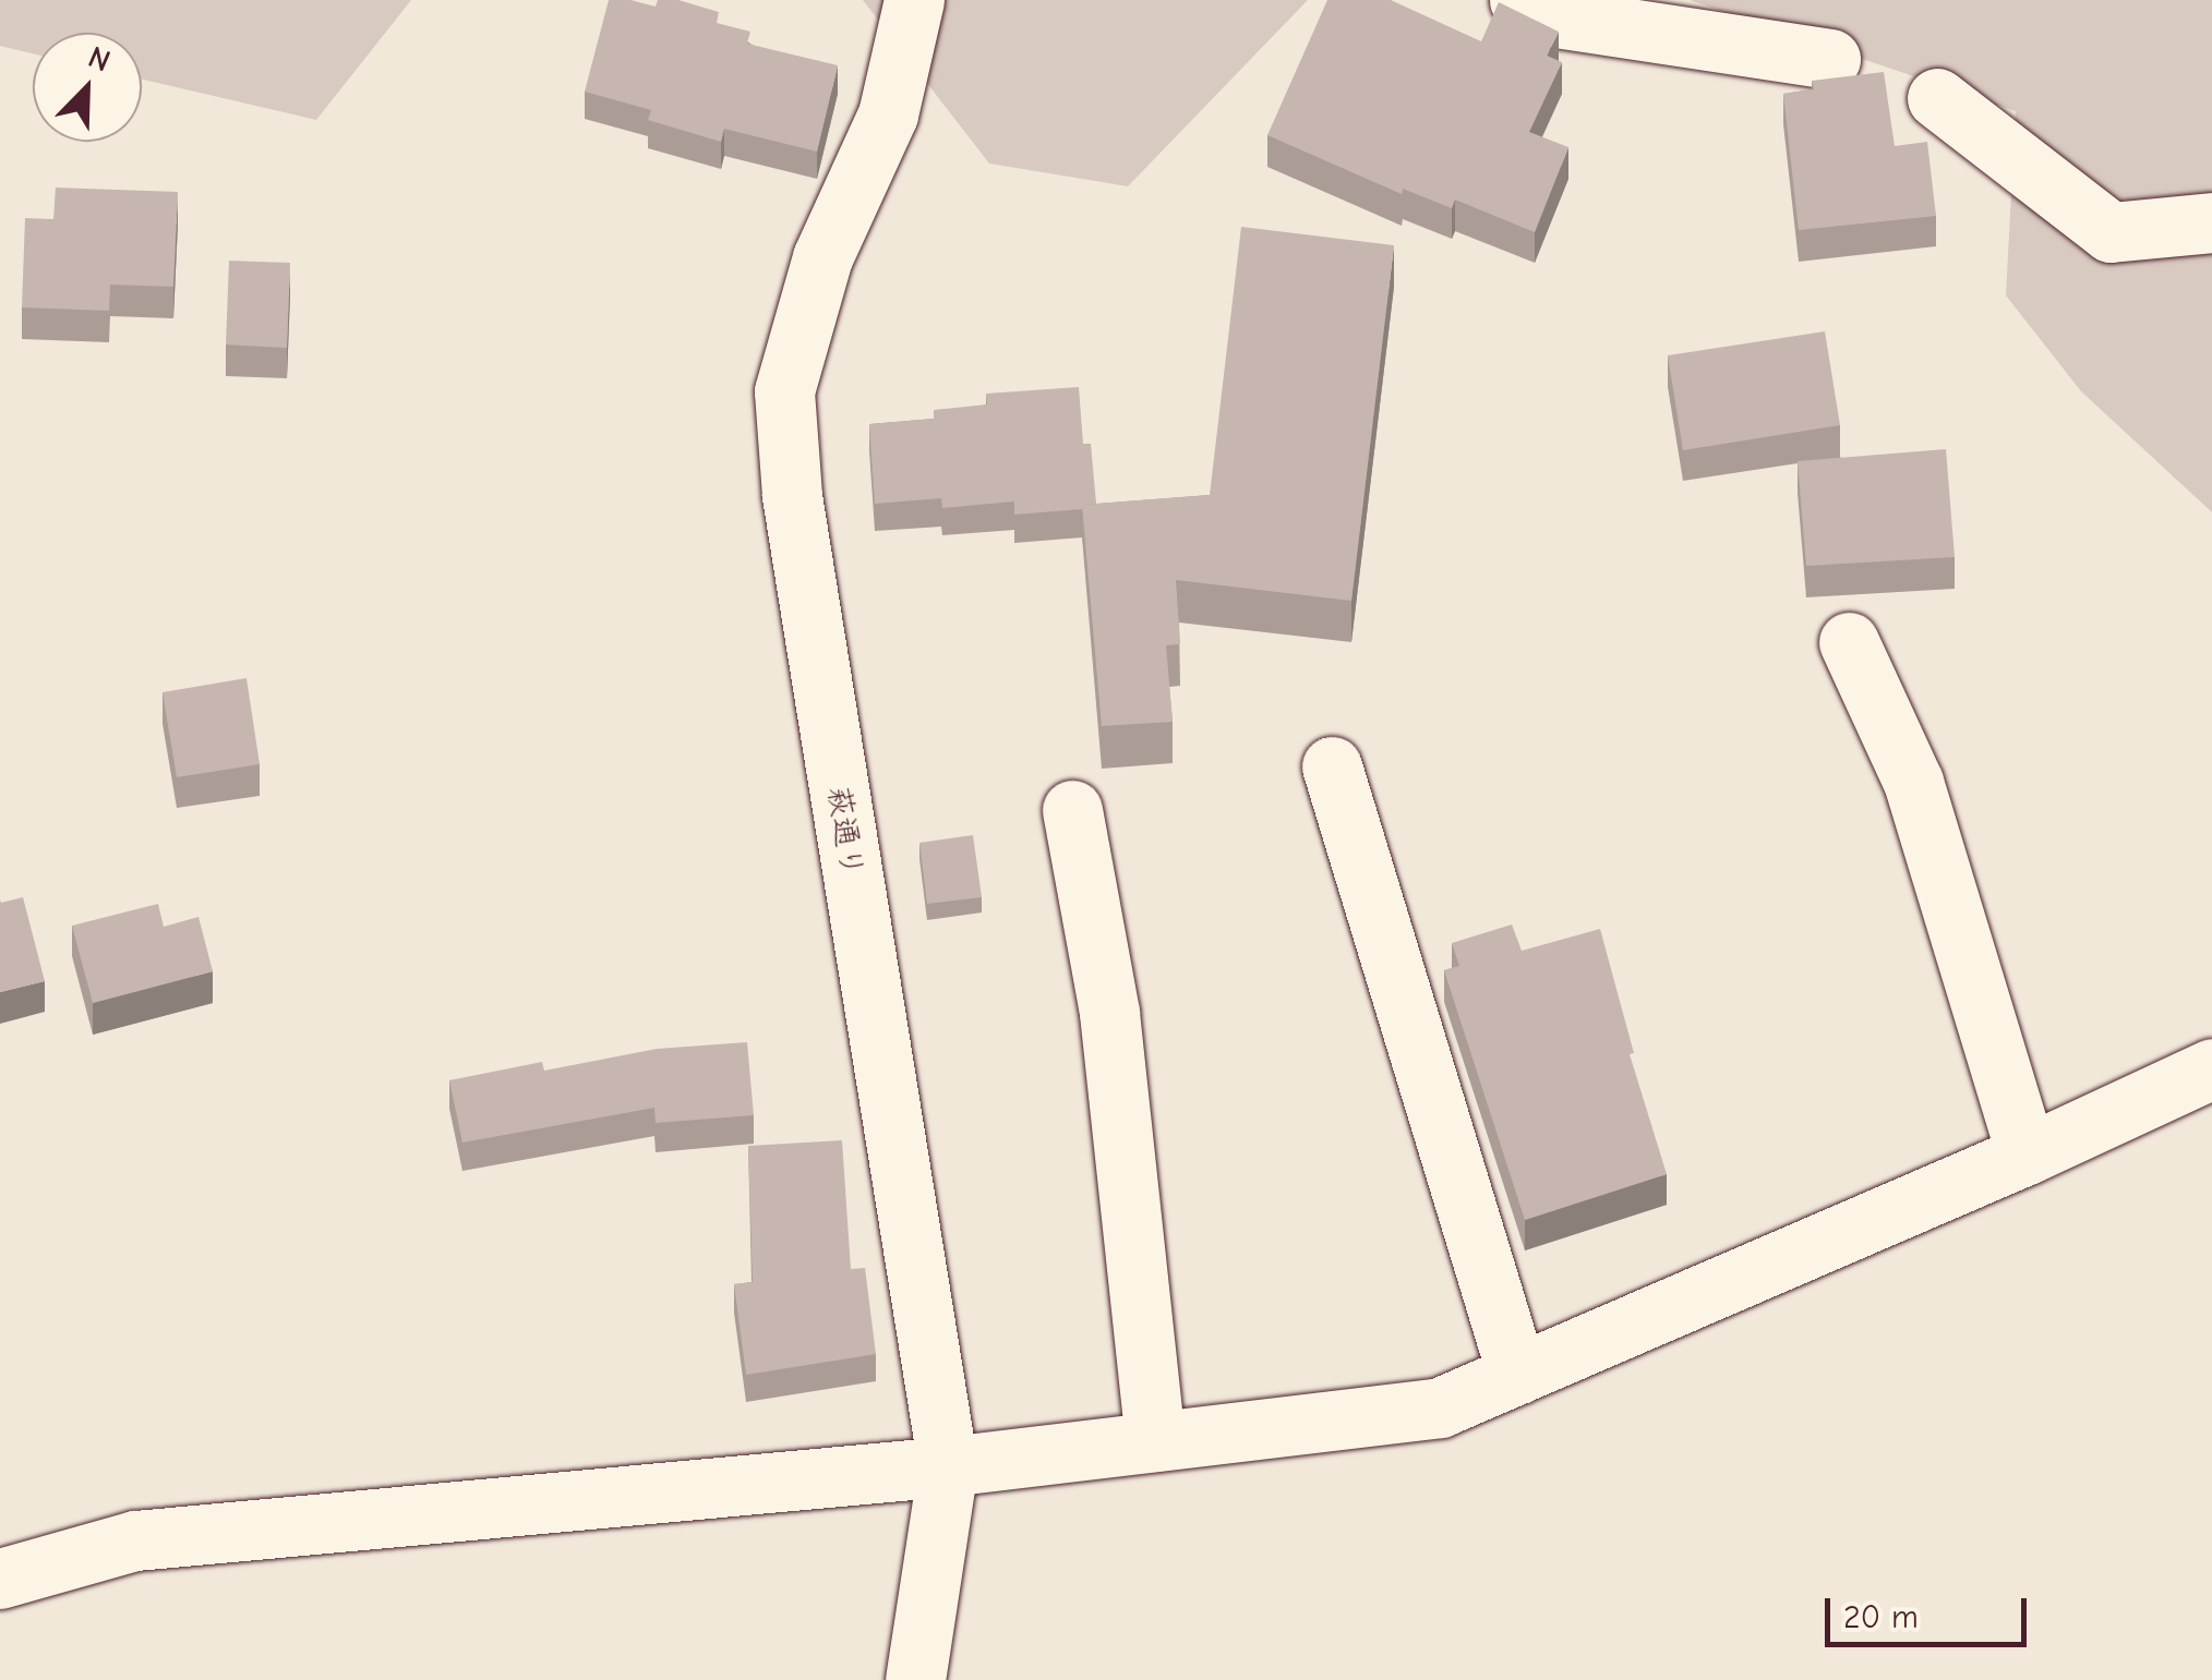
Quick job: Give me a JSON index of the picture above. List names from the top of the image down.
{
  "streets": {
    "street": ["萩通り"]
  },
  "scale_bar": "20 m",
  "north": "top right"
}
